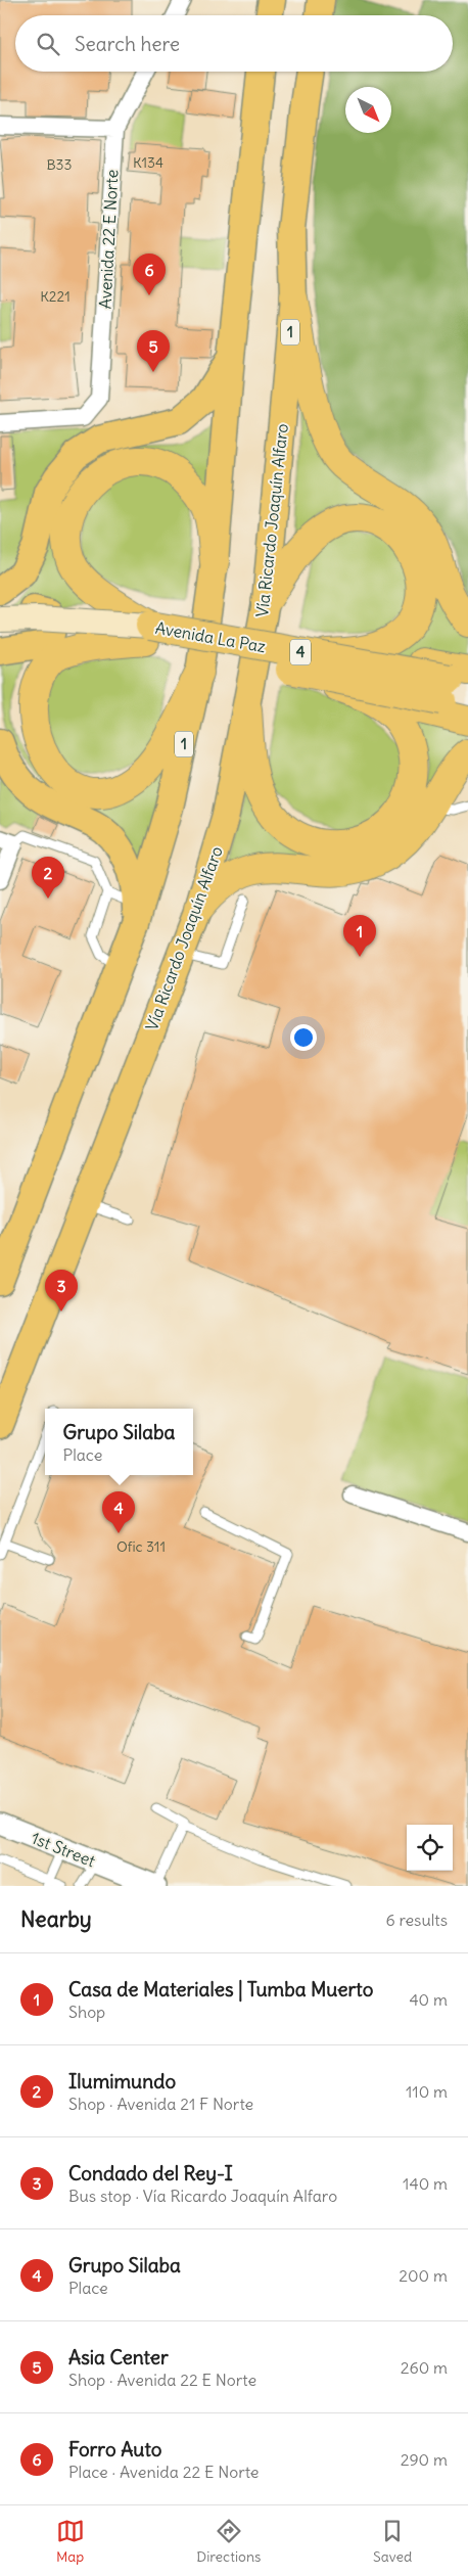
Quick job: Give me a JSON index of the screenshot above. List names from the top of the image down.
{
  "streets": {
    "highway": ["Avenida La Paz", "4"],
    "main road": ["1", "Vía Ricardo Joaquín Alfaro"],
    "street": ["Avenida 22 E Norte", "1st Street"]
  },
  "house_numbers": [
    "K134",
    "B33",
    "K221",
    "Ofic 311"
  ],
  "north": "bottom right",
  "page": {
    "search": "Search here",
    "pins": [
      "6",
      "5",
      "2",
      "1",
      "3",
      "4"
    ],
    "popup": ["Grupo Silaba", "Place"],
    "heading": ["Nearby", "6 results"],
    "list": [
      {
        "mark": "1",
        "name": "Casa de Materiales | Tumba Muerto",
        "note": "Shop",
        "value": "40 m"
      },
      {
        "mark": "2",
        "name": "Ilumimundo",
        "note": "Shop · Avenida 21 F Norte",
        "value": "110 m"
      },
      {
        "mark": "3",
        "name": "Condado del Rey-I",
        "note": "Bus stop · Vía Ricardo Joaquín Alfaro",
        "value": "140 m"
      },
      {
        "mark": "4",
        "name": "Grupo Silaba",
        "note": "Place",
        "value": "200 m"
      },
      {
        "mark": "5",
        "name": "Asia Center",
        "note": "Shop · Avenida 22 E Norte",
        "value": "260 m"
      },
      {
        "mark": "6",
        "name": "Forro Auto",
        "note": "Place · Avenida 22 E Norte",
        "value": "290 m"
      }
    ],
    "nav": ["Map", "Directions", "Saved"]
  }
}
